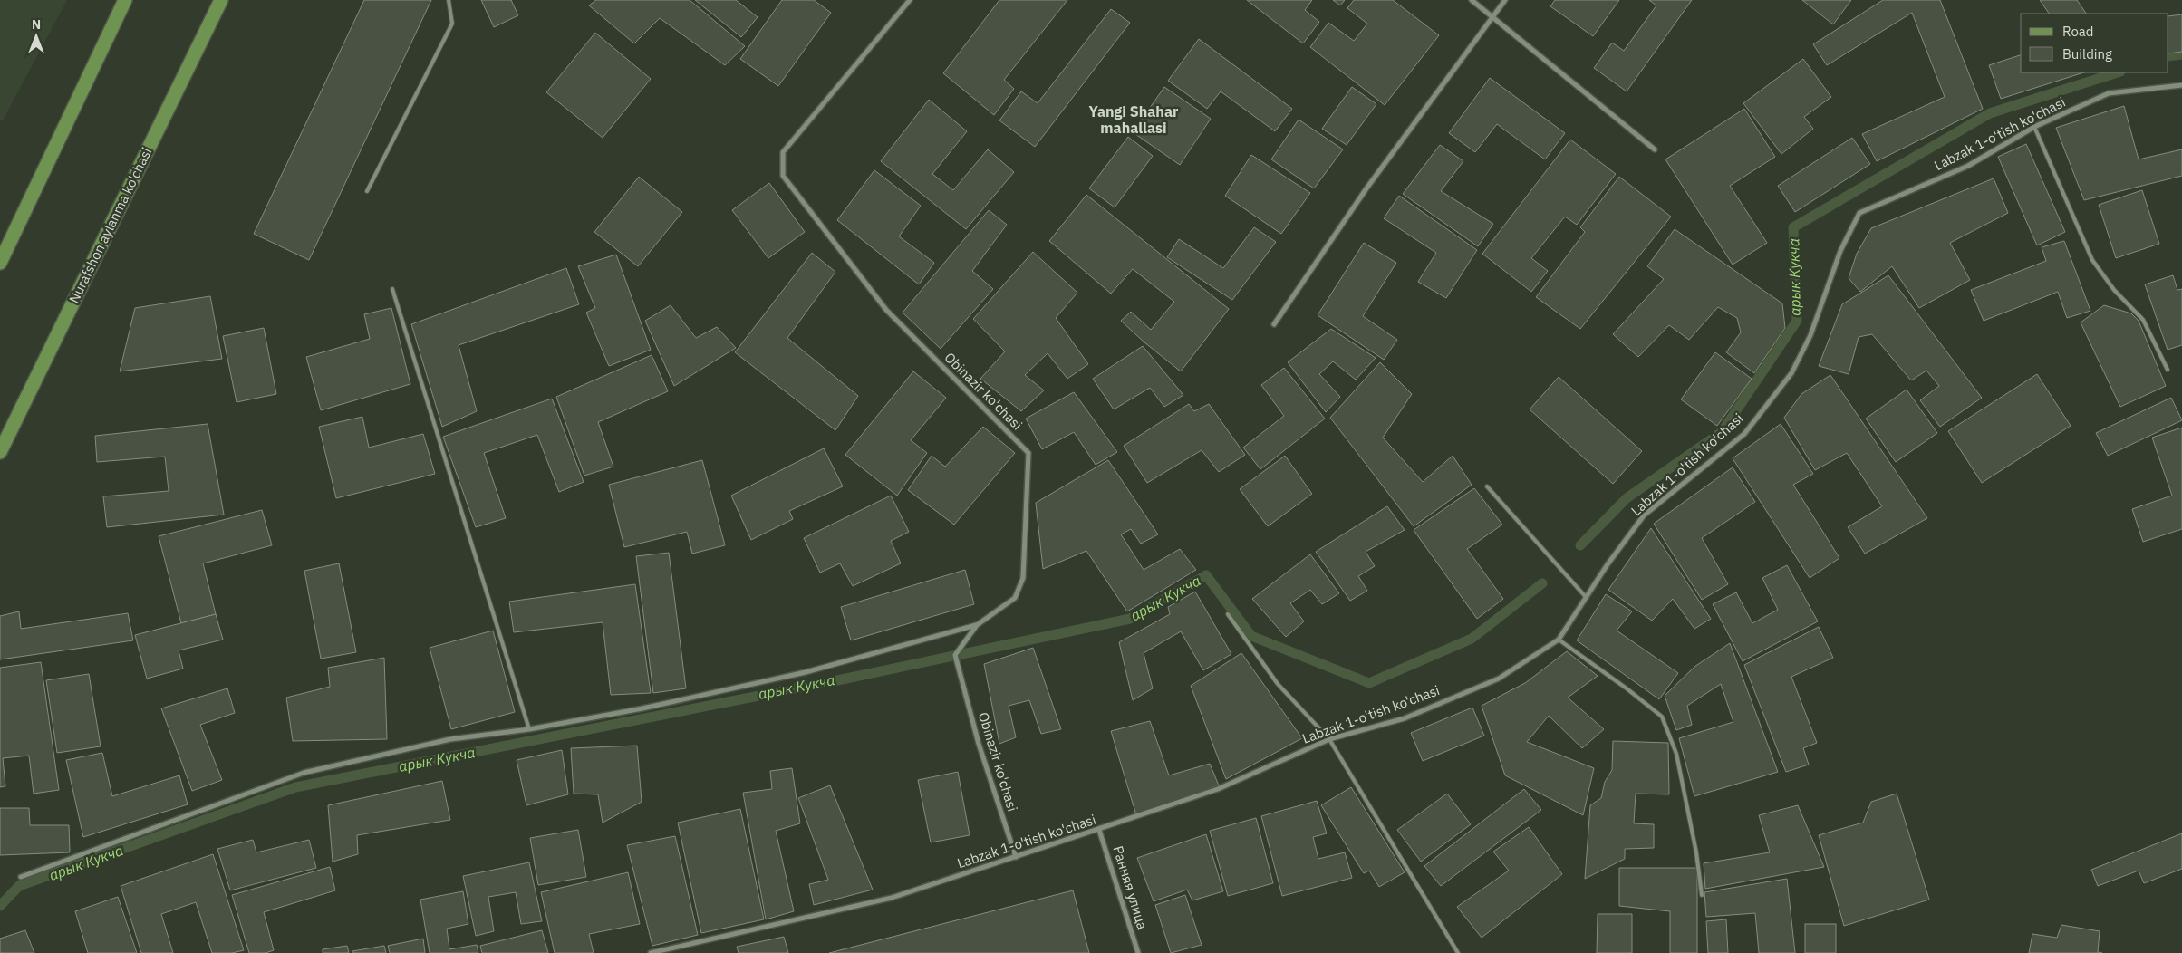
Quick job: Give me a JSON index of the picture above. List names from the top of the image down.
{
  "streets": {
    "main road": ["Nurafshon aylanma ko'chasi"],
    "street": ["Labzak 1-o'tish ko'chasi", "Obinazir ko'chasi", "Ранняя улица"]
  },
  "crossings": [
    ["Labzak 1-o'tish ko'chasi", "Obinazir ko'chasi"],
    ["Labzak 1-o'tish ko'chasi", "Ранняя улица"]
  ],
  "districts": ["Yangi Shahar mahallasi"],
  "water": ["арык Кукча"],
  "legend": ["Road", "Building"],
  "north": "top"
}
